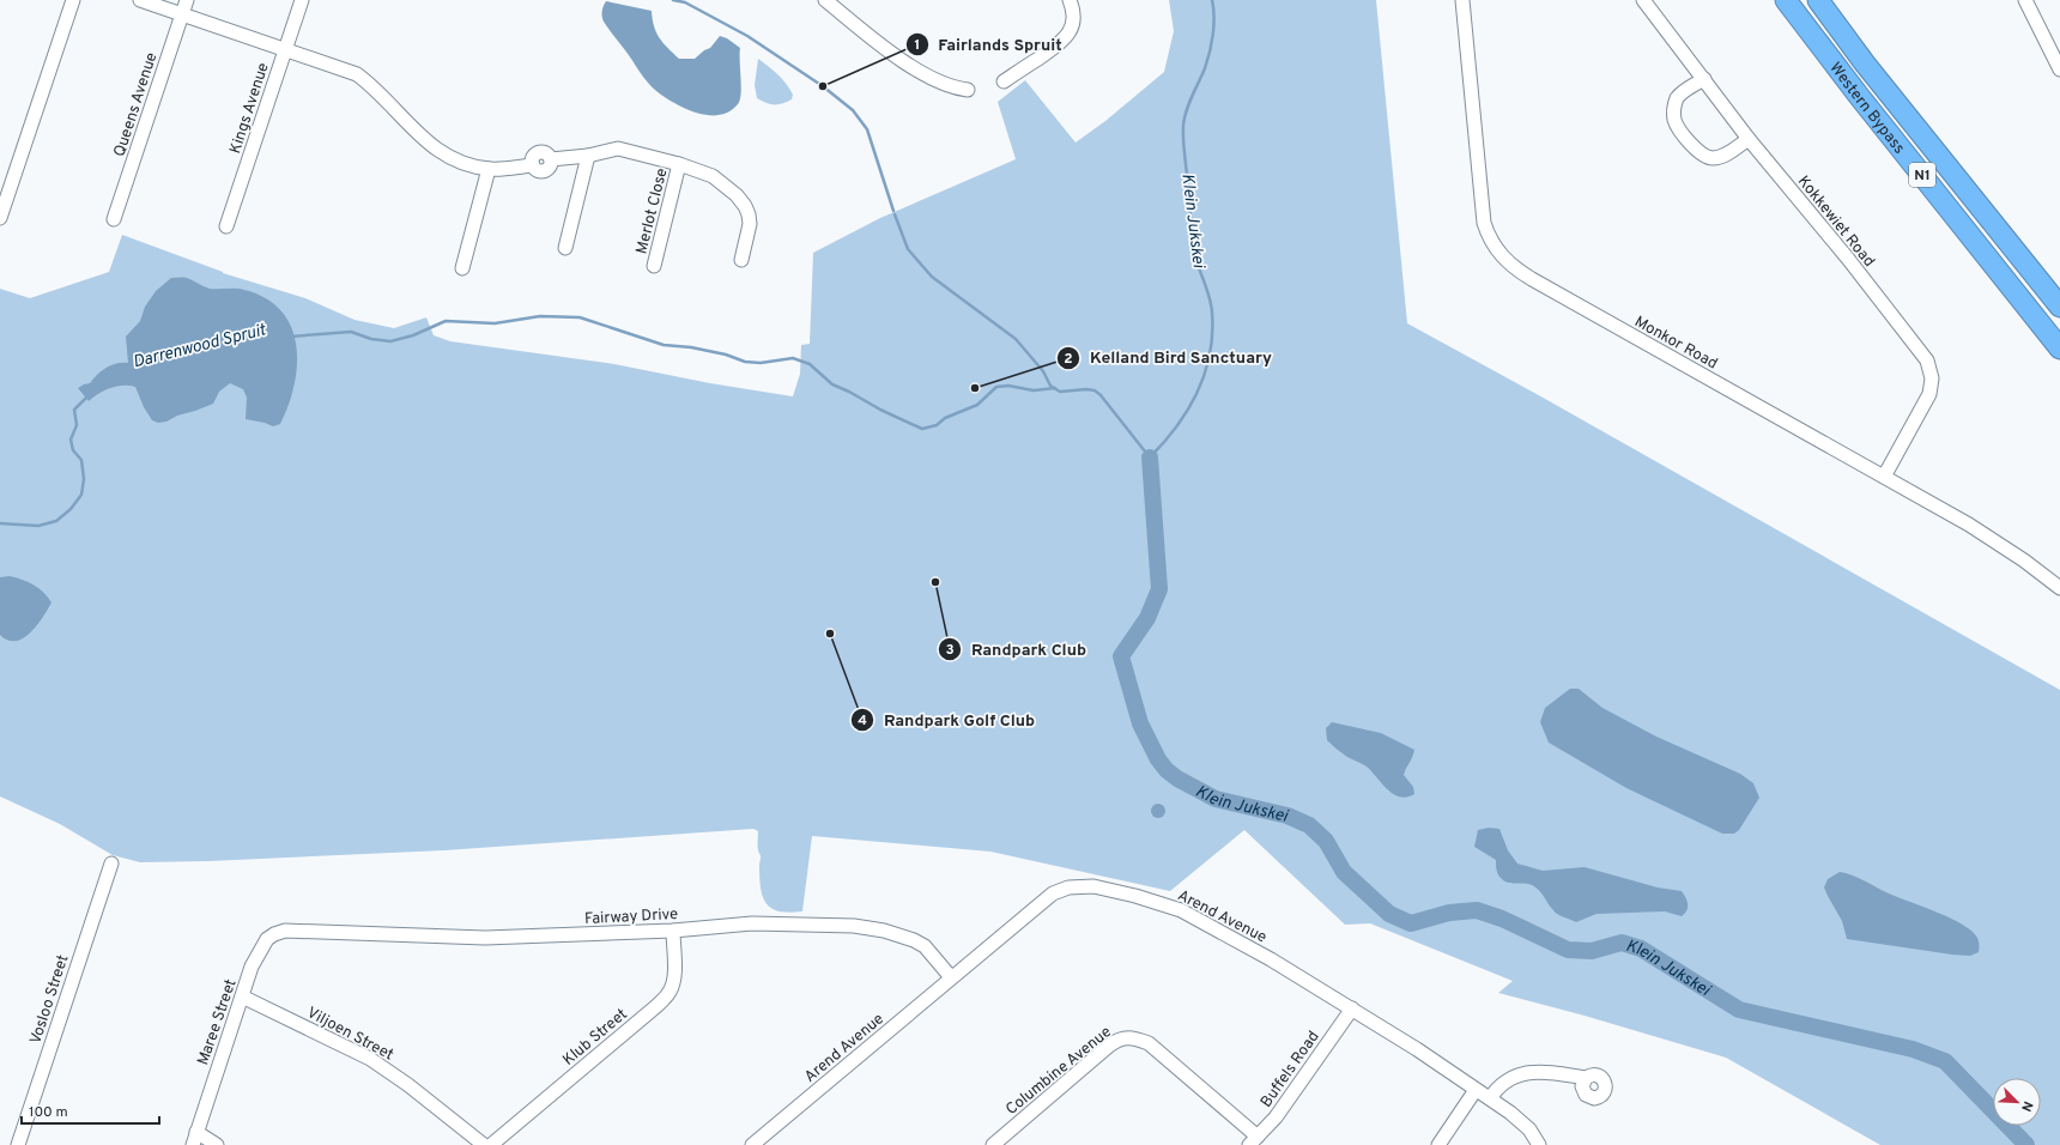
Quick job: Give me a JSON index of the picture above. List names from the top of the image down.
{
  "streets": {
    "highway": ["Western Bypass", "N1"],
    "street": [
      "Queens Avenue",
      "Kings Avenue",
      "Merlot Close",
      "Kokkewiet Road",
      "Monkor Road",
      "Fairway Drive",
      "Arend Avenue",
      "Vosloo Street",
      "Maree Street",
      "Viljoen Street",
      "Klub Street",
      "Buffels Road",
      "Columbine Avenue"
    ]
  },
  "crossings": [
    ["Kokkewiet Road", "Monkor Road"],
    ["Fairway Drive", "Arend Avenue"],
    ["Fairway Drive", "Maree Street"],
    ["Fairway Drive", "Klub Street"],
    ["Arend Avenue", "Buffels Road"],
    ["Maree Street", "Viljoen Street"],
    ["Buffels Road", "Columbine Avenue"]
  ],
  "water": ["Klein Jukskei", "Darrenwood Spruit"],
  "places": [
    "Fairlands Spruit",
    "Kelland Bird Sanctuary",
    "Randpark Club",
    "Randpark Golf Club"
  ],
  "scale_bar": "100 m",
  "north": "bottom right"
}
